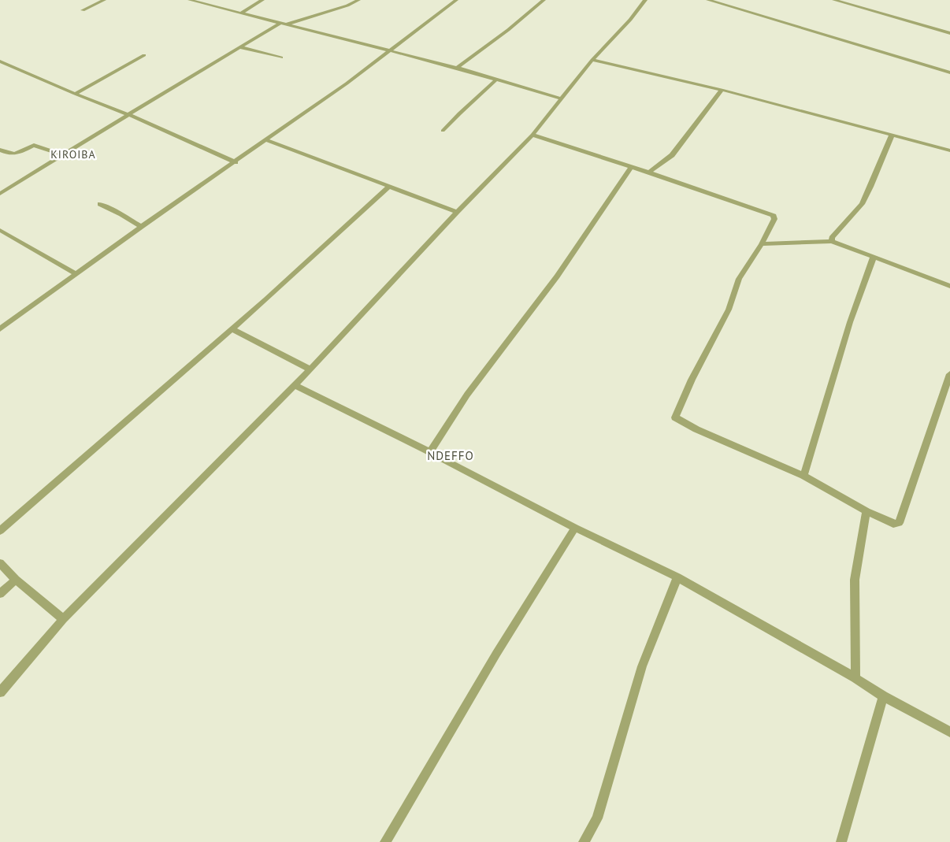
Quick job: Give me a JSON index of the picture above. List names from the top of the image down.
{
  "districts": ["KIROIBA", "NDEFFO"]
}
